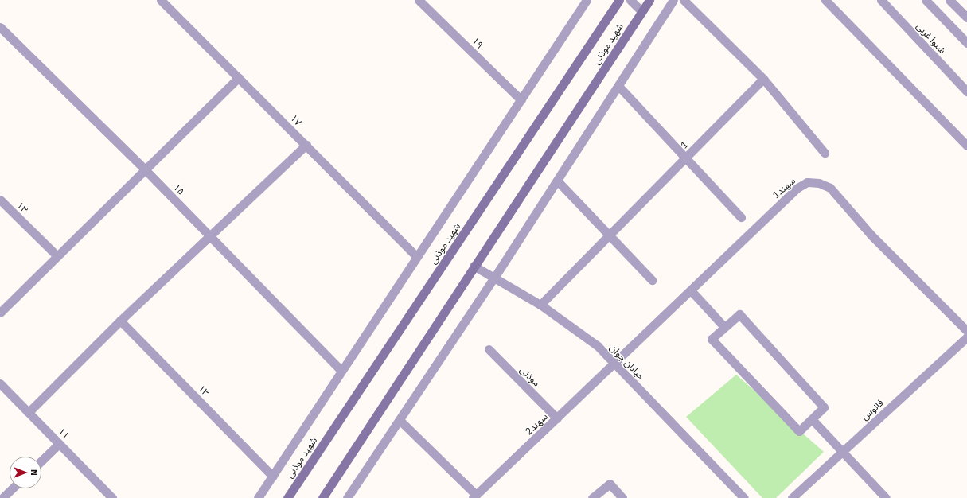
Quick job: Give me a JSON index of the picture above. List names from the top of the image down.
{
  "streets": {
    "main road": ["شهید موذنی"],
    "street": [
      "شیوا غربی",
      "۱۹",
      "۱۷",
      "1",
      "1سهند",
      "۱۵",
      "۱۳",
      "خیابان جوان",
      "موذنی",
      "فانوس",
      "2سهند",
      "۱۱"
    ]
  },
  "crossings": [
    ["شهید موذنی", "خیابان جوان"],
    ["1", "خیابان جوان"],
    ["1سهند", "خیابان جوان"],
    ["1سهند", "2سهند"],
    ["خیابان جوان", "2سهند"],
    ["موذنی", "2سهند"]
  ],
  "north": "right"
}
